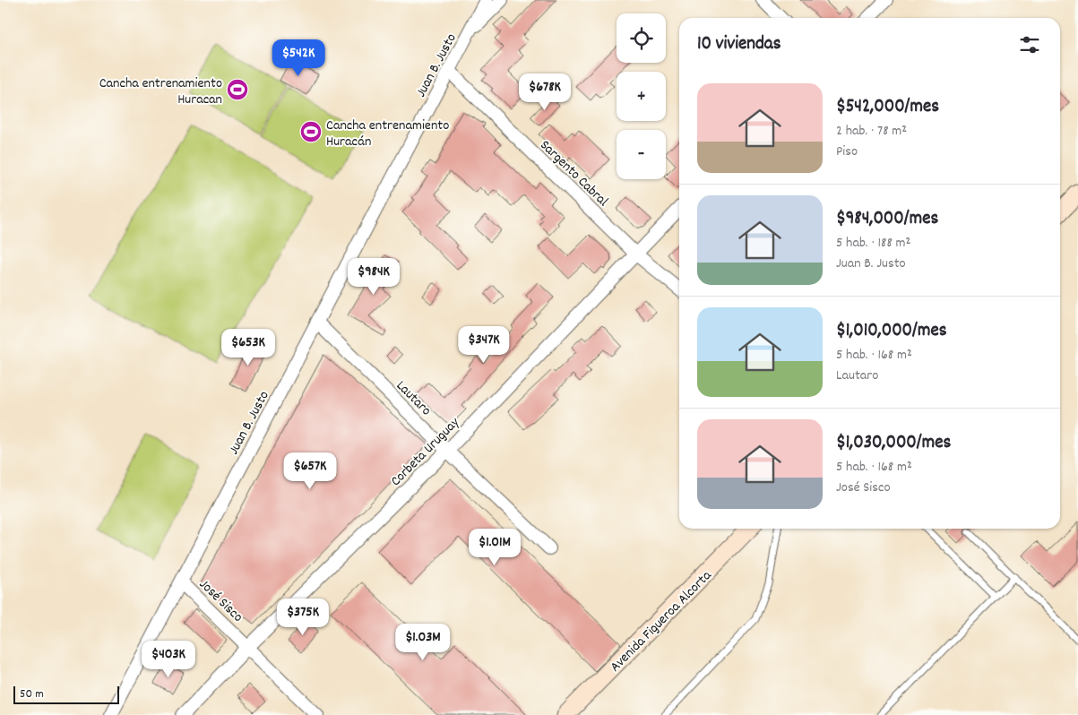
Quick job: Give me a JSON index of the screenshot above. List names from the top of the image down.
{
  "streets": {
    "main road": ["Avenida Figueroa Alcorta"],
    "street": [
      "Juan B. Justo",
      "Sargento Cabral",
      "Lautaro",
      "Corbeta Uruguay",
      "José Sisco"
    ]
  },
  "crossings": [
    ["Juan B. Justo", "Sargento Cabral"],
    ["Juan B. Justo", "Lautaro"],
    ["Juan B. Justo", "José Sisco"],
    ["Sargento Cabral", "Corbeta Uruguay"],
    ["Lautaro", "Corbeta Uruguay"],
    ["Corbeta Uruguay", "José Sisco"]
  ],
  "places": {
    "sports": ["Cancha entrenamiento Huracan", "Cancha entrenamiento Huracán"]
  },
  "scale_bar": "50 m",
  "page": {
    "map_buttons": ["+", "−"],
    "heading": "10 viviendas",
    "price": [
      "$542K",
      "$678K",
      "$984K",
      "$347K",
      "$653K",
      "$657K",
      "$1.01M",
      "$375K",
      "$1.03M",
      "$403K"
    ],
    "list": [
      {
        "name": "$542,000/mes",
        "note": "2 hab. · 78 m² · Piso"
      },
      {
        "name": "$984,000/mes",
        "note": "5 hab. · 188 m² · Juan B. Justo"
      },
      {
        "name": "$1,010,000/mes",
        "note": "5 hab. · 168 m² · Lautaro"
      },
      {
        "name": "$1,030,000/mes",
        "note": "5 hab. · 168 m² · José Sisco"
      }
    ],
    "scale": "50 m"
  }
}
